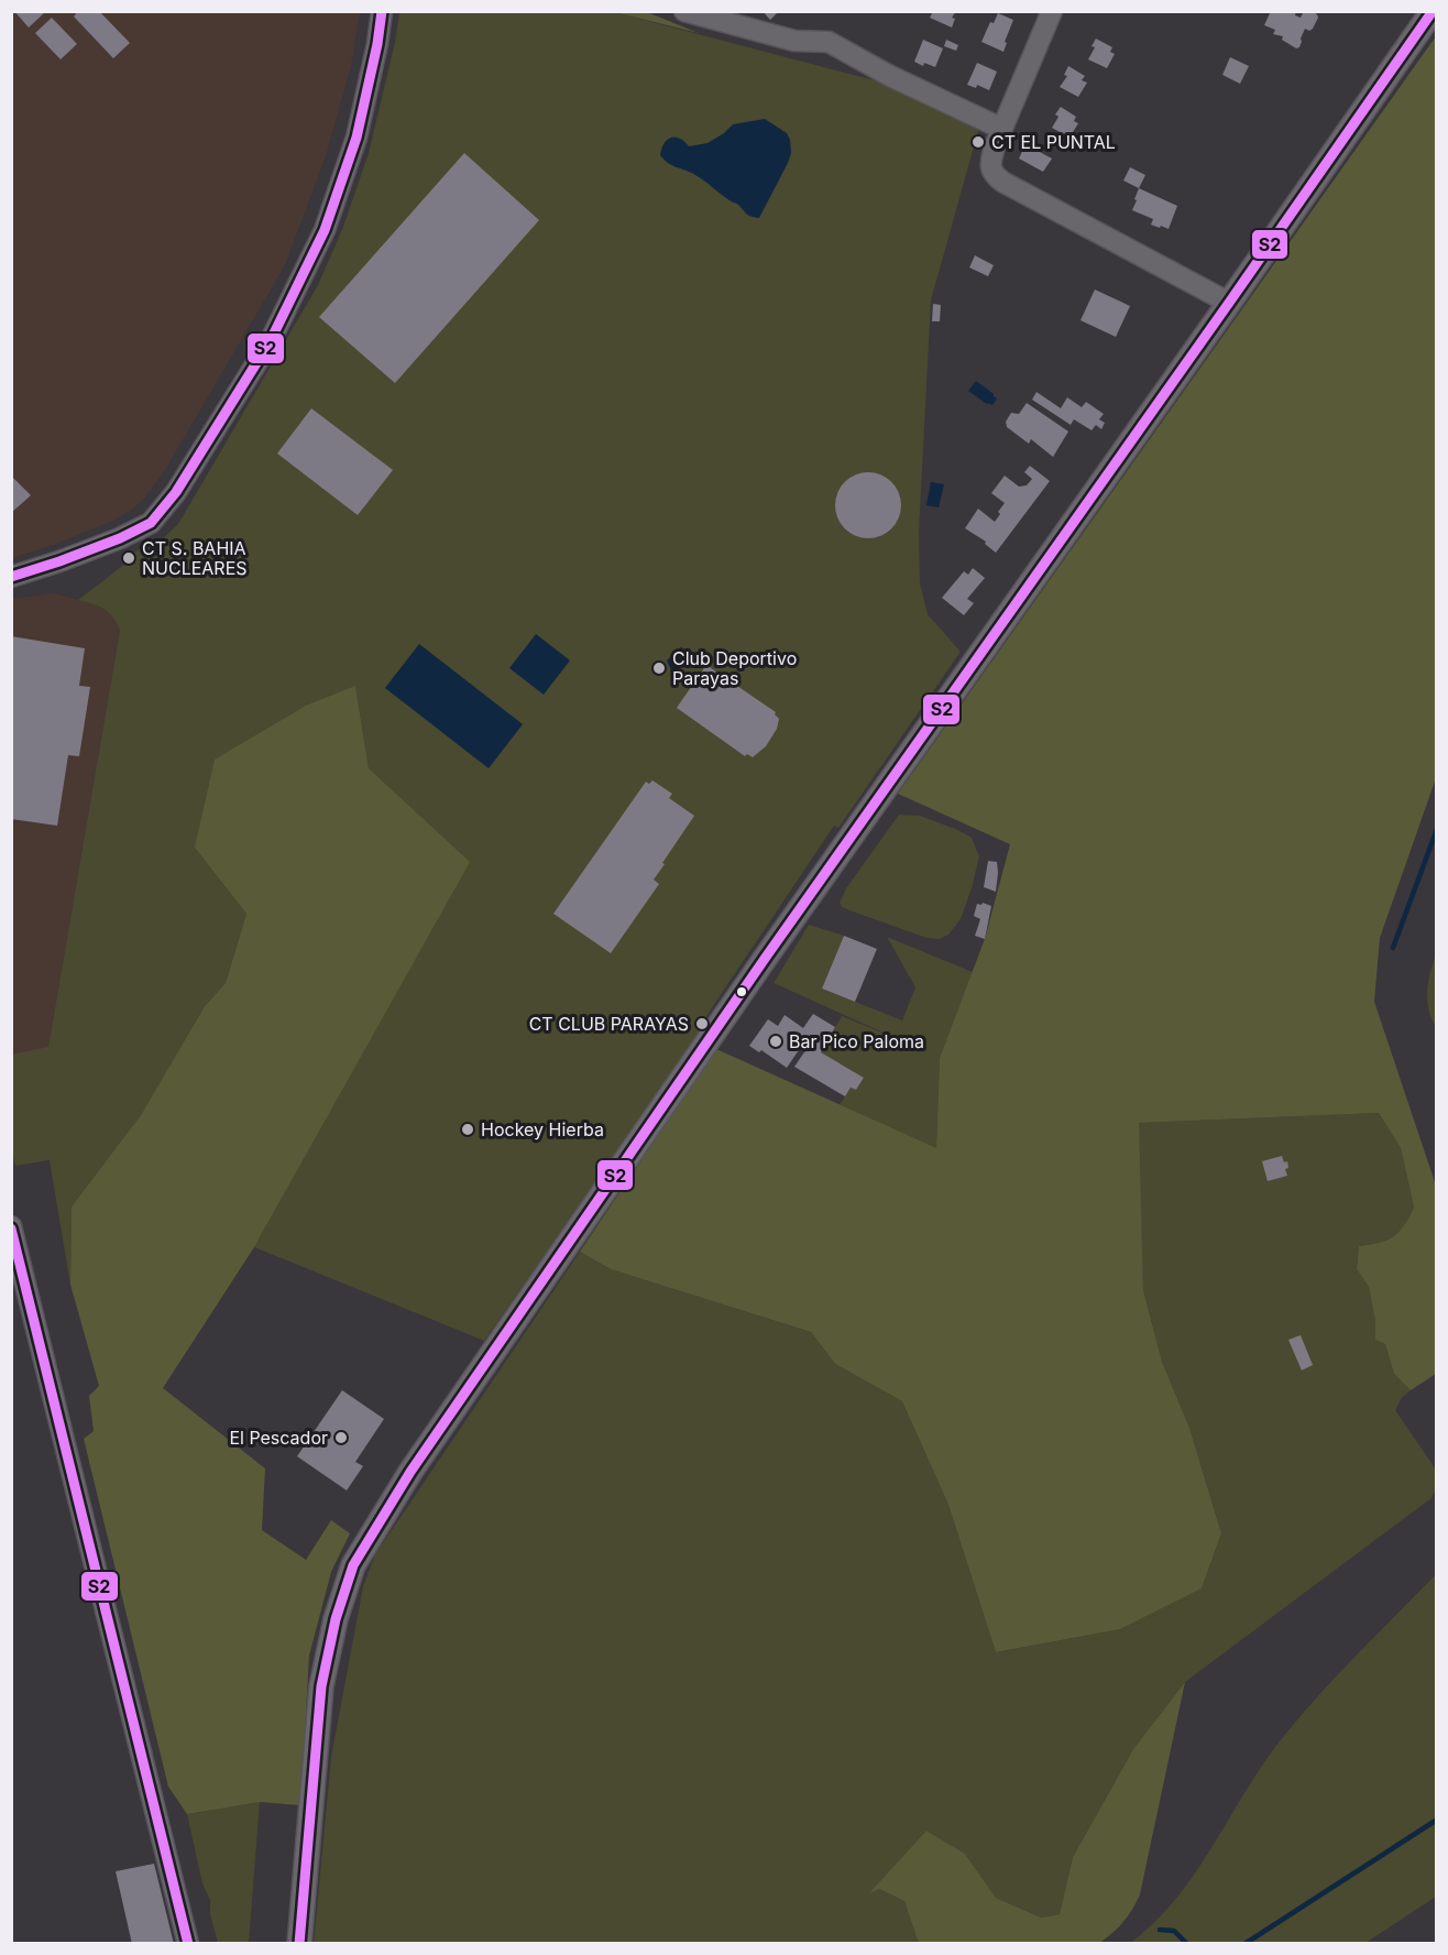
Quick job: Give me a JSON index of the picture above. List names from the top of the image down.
{
  "places": [
    "CT EL PUNTAL",
    "CT S. BAHIA NUCLEARES",
    "Club Deportivo Parayas",
    "CT CLUB PARAYAS",
    "Bar Pico Paloma",
    "Hockey Hierba",
    "El Pescador"
  ],
  "lines": ["transit line S2"]
}
